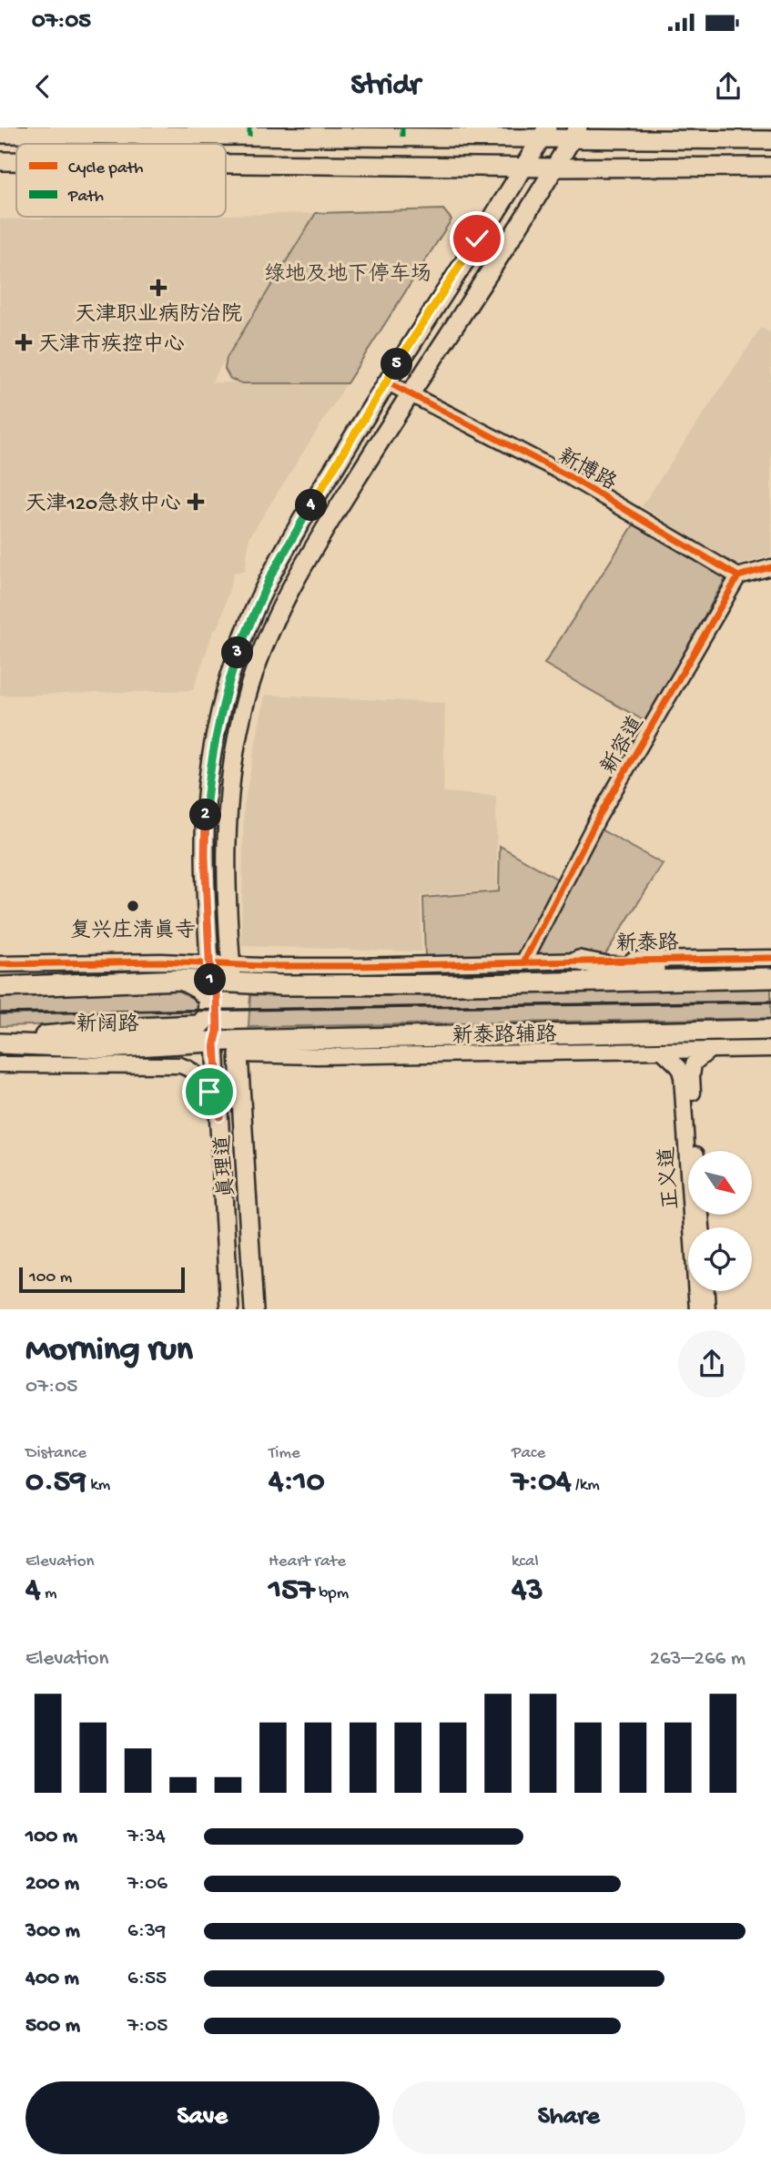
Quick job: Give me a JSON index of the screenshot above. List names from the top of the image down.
{
  "streets": {
    "highway": ["新阔路"],
    "main road": ["真理道"],
    "street": [
      "新博路",
      "新容道",
      "新泰路",
      "新泰路辅路",
      "正义道"
    ]
  },
  "crossings": [
    ["新博路", "新容道"],
    ["新容道", "新泰路"],
    ["新阔路", "真理道"],
    ["新泰路辅路", "真理道"],
    ["新泰路辅路", "正义道"]
  ],
  "parks": ["绿地及地下停车场"],
  "places": {
    "health": ["天津职业病防治院", "天津市疾控中心", "天津120急救中心"],
    "other": ["复兴庄清真寺"]
  },
  "legend": ["Cycle path", "Path"],
  "scale_bar": "100 m",
  "north": "bottom right",
  "page": {
    "status": "07:05",
    "header": "Stridr",
    "pins": [
      "5",
      "4",
      "3",
      "2",
      "1"
    ],
    "scale": "100 m",
    "heading": ["Morning run", "07:05"],
    "stats": [
      ["Distance", "0.59 km"],
      ["Time", "4:10"],
      ["Pace", "7:04 /km"],
      ["Elevation", "4 m"],
      ["Heart rate", "157 bpm"],
      ["kcal", "43"]
    ],
    "chart": ["Elevation", "263–266 m"],
    "list": [
      {
        "name": "100 m",
        "note": "7:34"
      },
      {
        "name": "200 m",
        "note": "7:06"
      },
      {
        "name": "300 m",
        "note": "6:39"
      },
      {
        "name": "400 m",
        "note": "6:55"
      },
      {
        "name": "500 m",
        "note": "7:05"
      }
    ],
    "buttons": ["Save", "Share"]
  }
}
